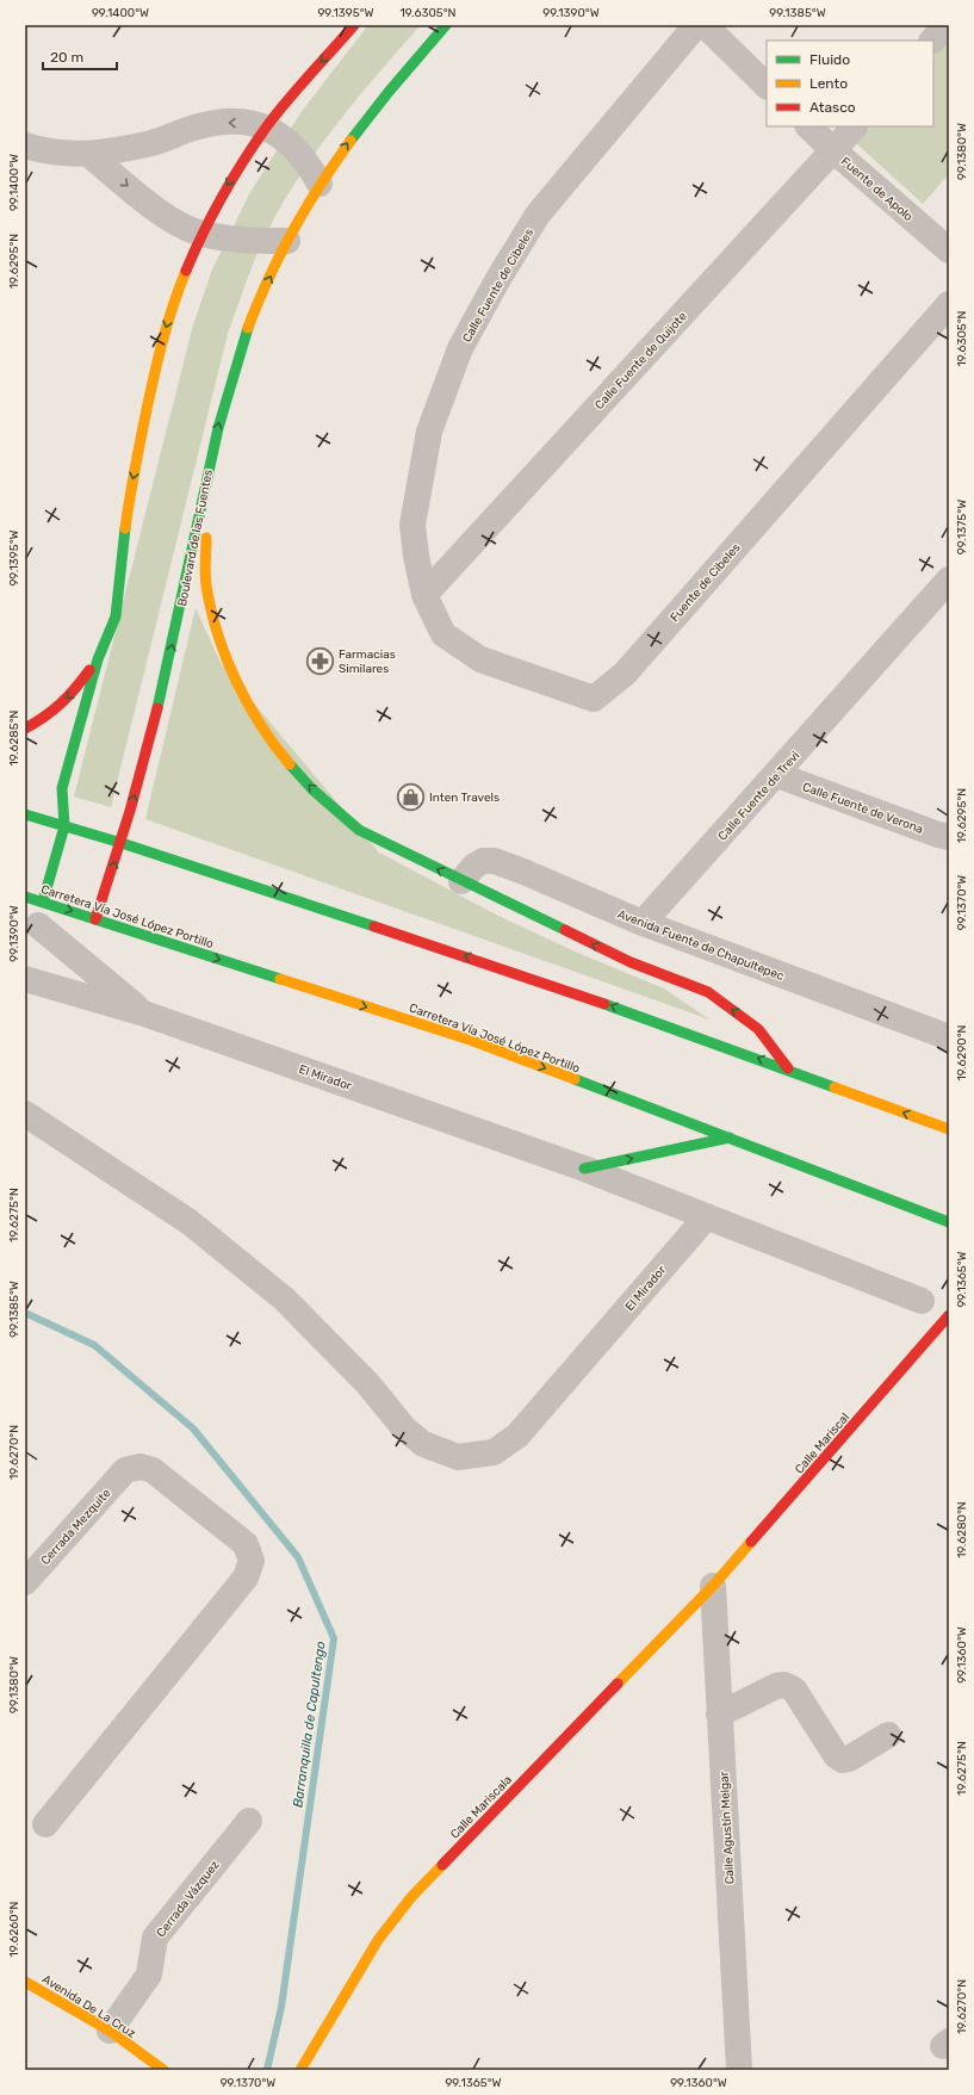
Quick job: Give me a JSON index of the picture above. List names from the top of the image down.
{
  "streets": {
    "main road": [
      "Boulevard de las Fuentes",
      "Carretera Vía José López Portillo",
      "Calle Mariscal",
      "Calle Mariscala",
      "Avenida De La Cruz"
    ],
    "street": [
      "Fuente de Apolo",
      "Calle Fuente de Cibeles",
      "Calle Fuente de Quijote",
      "Fuente de Cibeles",
      "Calle Fuente de Trevi",
      "Calle Fuente de Verona",
      "Avenida Fuente de Chapultepec",
      "El Mirador",
      "Cerrada Mezquite",
      "Calle Agustín Melgar",
      "Cerrada Vázquez"
    ]
  },
  "crossings": [
    ["Fuente de Apolo", "Calle Fuente de Quijote"],
    ["Calle Fuente de Cibeles", "Calle Fuente de Quijote"],
    ["Calle Fuente de Cibeles", "Fuente de Cibeles"],
    ["Calle Fuente de Quijote", "Fuente de Cibeles"],
    ["Calle Fuente de Trevi", "Calle Fuente de Verona"],
    ["Calle Fuente de Trevi", "Avenida Fuente de Chapultepec"],
    ["Calle Mariscal", "Calle Mariscala"],
    ["Calle Mariscal", "Calle Agustín Melgar"],
    ["Calle Mariscala", "Calle Agustín Melgar"],
    ["Cerrada Vázquez", "Avenida De La Cruz"]
  ],
  "water": ["Barranquilla de Capultengo"],
  "places": {
    "pharmacy": ["Farmacias Similares"],
    "shop": ["Inten Travels"]
  },
  "legend": ["Fluido", "Lento", "Atasco"],
  "scale_bar": "20 m",
  "coordinates": [
    "99.1400°W",
    "99.1395°W",
    "19.6305°N",
    "99.1390°W",
    "99.1385°W",
    "99.1380°W",
    "19.6295°N",
    "99.1375°W",
    "19.6285°N",
    "99.1370°W",
    "19.6290°N",
    "19.6275°N",
    "99.1365°W",
    "19.6270°N",
    "19.6280°N",
    "99.1360°W",
    "19.6260°N"
  ]
}
